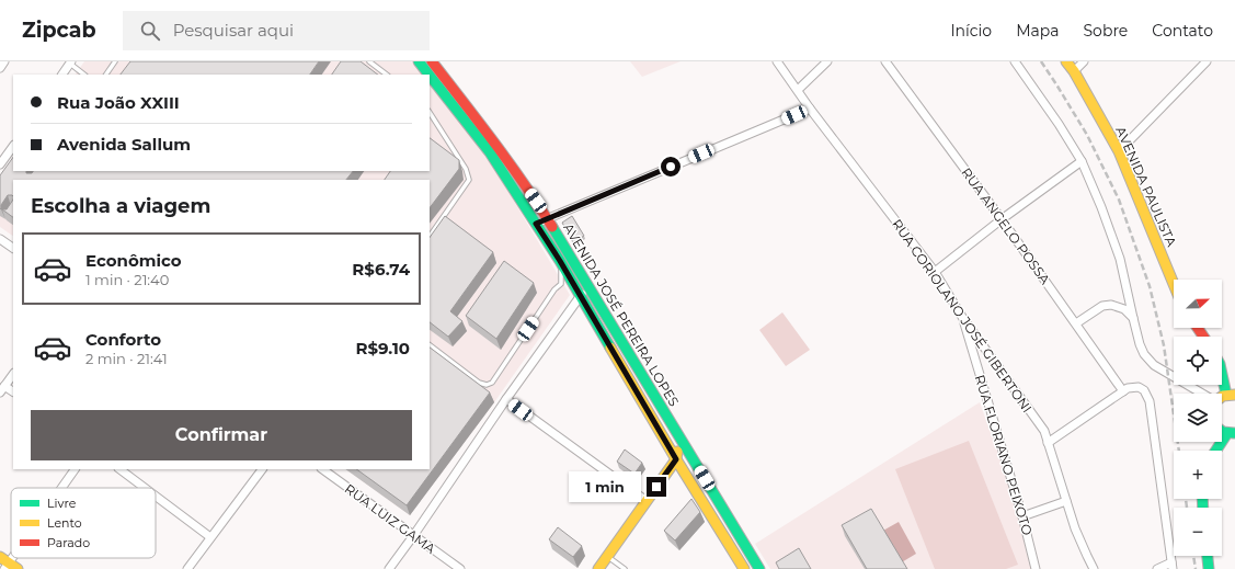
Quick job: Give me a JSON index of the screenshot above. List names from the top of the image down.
{
  "streets": {
    "main road": ["AVENIDA PAULISTA", "AVENIDA JOSÉ PEREIRA LOPES"],
    "street": [
      "RUA ANGELO POSSA",
      "RUA CORIOLANO JOSÉ GIBERTONI",
      "RUA FLORIANO PEIXOTO",
      "RUA LUIZ GAMA"
    ]
  },
  "crossings": [
    ["RUA CORIOLANO JOSÉ GIBERTONI", "RUA FLORIANO PEIXOTO"]
  ],
  "legend": ["Livre", "Lento", "Parado"],
  "north": "right",
  "page": {
    "header": "Zipcab",
    "search": "Pesquisar aqui",
    "nav": [
      "Início",
      "Mapa",
      "Sobre",
      "Contato"
    ],
    "banner": ["Rua João XXIII", "Avenida Sallum"],
    "heading": "Escolha a viagem",
    "list": [
      {
        "name": "Econômico",
        "note": "1 min · 21:40",
        "value": "R$6.74"
      },
      {
        "name": "Conforto",
        "note": "2 min · 21:41",
        "value": "R$9.10"
      }
    ],
    "map_buttons": ["+", "−"],
    "buttons": "Confirmar",
    "bubble": "1 min"
  }
}
